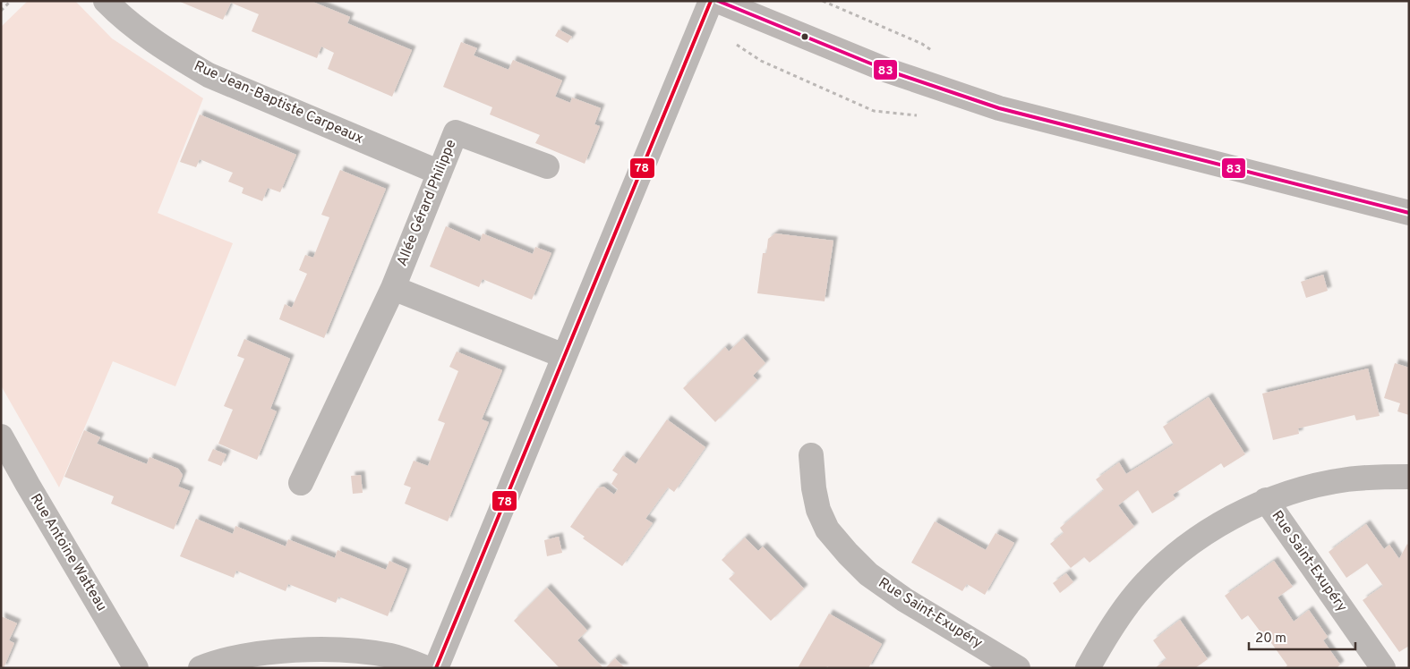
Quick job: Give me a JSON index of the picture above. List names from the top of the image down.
{
  "streets": {
    "street": [
      "Rue Jean-Baptiste Carpeaux",
      "Allée Gérard Philippe",
      "Rue Antoine Watteau",
      "Rue Saint-Exupéry"
    ]
  },
  "crossings": [
    ["Rue Jean-Baptiste Carpeaux", "Allée Gérard Philippe"]
  ],
  "lines": ["transit line 83", "transit line 78"],
  "scale_bar": "20 m"
}
